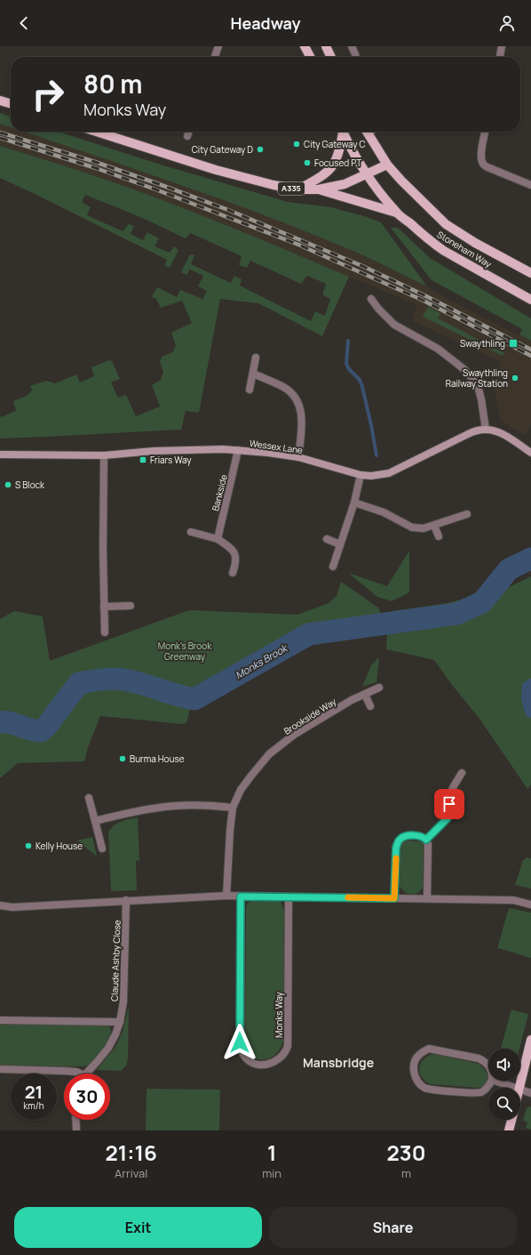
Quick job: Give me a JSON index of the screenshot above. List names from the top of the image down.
{
  "streets": {
    "main road": ["A335", "Stoneham Way"],
    "street": [
      "Wessex Lane",
      "Bankside",
      "Brookside Way",
      "Claude Ashby Close",
      "Monks Way"
    ]
  },
  "crossings": [
    ["A335", "Stoneham Way"],
    ["Wessex Lane", "Bankside"]
  ],
  "districts": ["Mansbridge"],
  "water": ["Monks Brook"],
  "parks": ["Monk's Brook Greenway"],
  "places": {
    "other": [
      "City Gateway C",
      "City Gateway D",
      "Focused PT",
      "Swaythling Railway Station",
      "S Block",
      "Burma House",
      "Kelly House"
    ],
    "transit": ["Swaythling", "Friars Way"]
  },
  "page": {
    "header": "Headway",
    "turn": ["80 m", "Monks Way"],
    "speed": "21 km/h",
    "limit": "30",
    "eta": [
      "21:16",
      "Arrival",
      "1",
      "min",
      "230",
      "m"
    ],
    "buttons": ["Exit", "Share"]
  }
}
